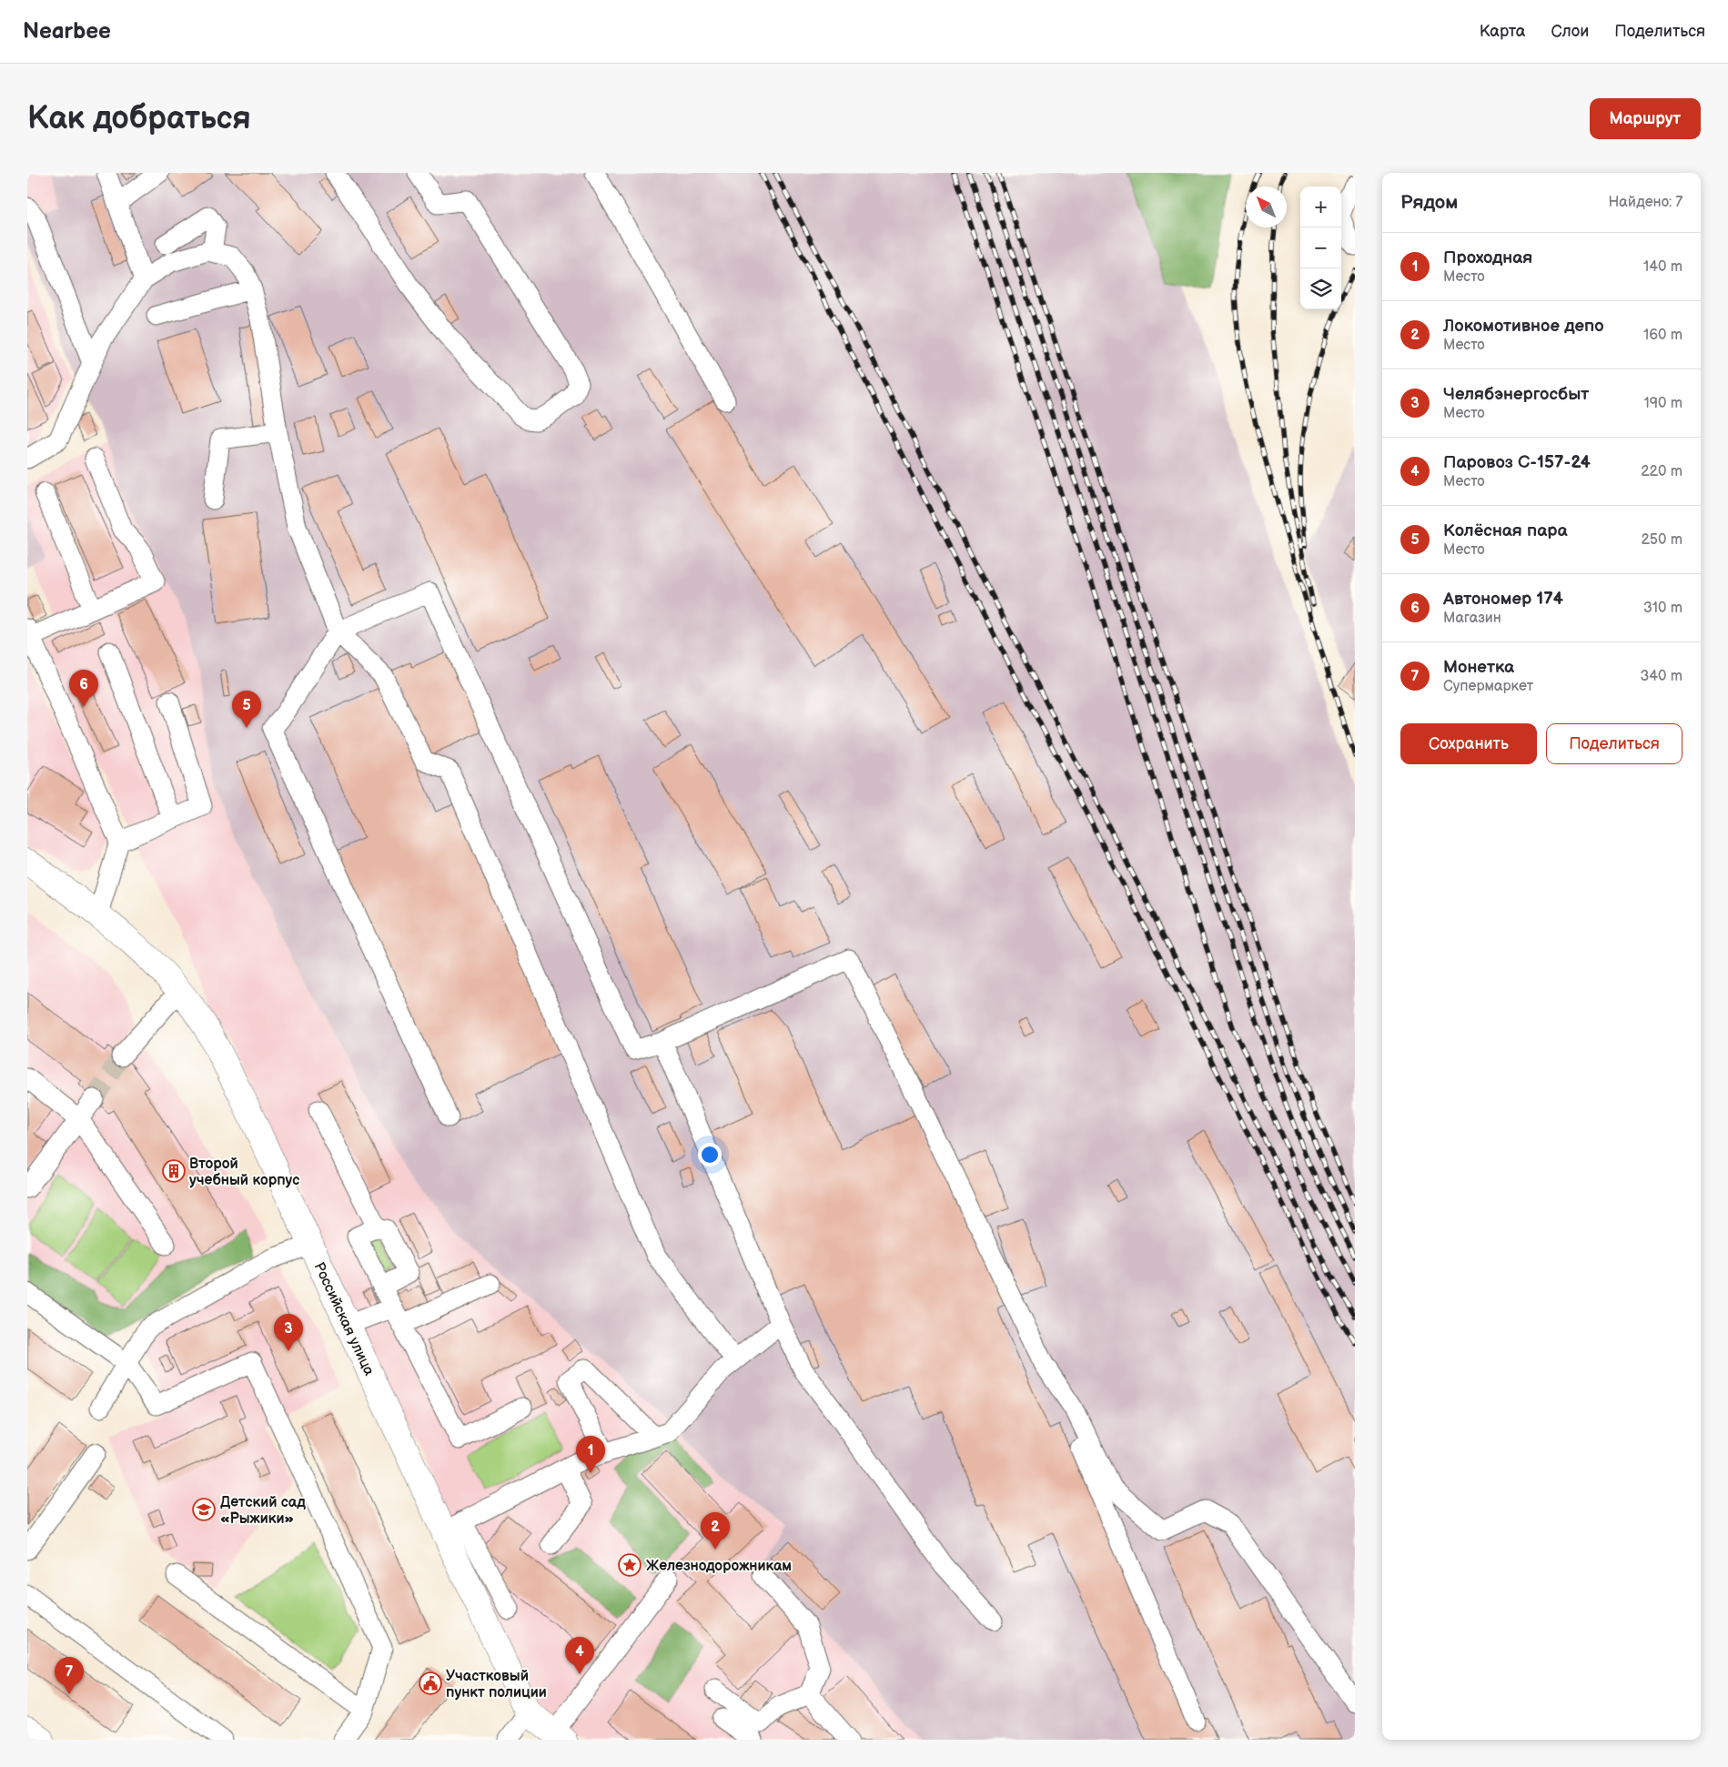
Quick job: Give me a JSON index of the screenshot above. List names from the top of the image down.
{
  "streets": {
    "main road": ["Российская улица"]
  },
  "places": {
    "building": ["Второй учебный корпус"],
    "school or university": ["Детский сад «Рыжики»"],
    "place": ["Железнодорожникам"],
    "public building": ["Участковый пункт полиции"]
  },
  "north": "top left",
  "page": {
    "header": "Nearbee",
    "nav": ["Карта", "Слои", "Поделиться"],
    "buttons": [
      "Маршрут",
      ["Сохранить", "Поделиться"]
    ],
    "title": "Как добраться",
    "heading": ["Рядом", "Найдено: 7"],
    "map_buttons": ["+", "−"],
    "list": [
      {
        "mark": "1",
        "name": "Проходная",
        "note": "Место",
        "value": "140 m"
      },
      {
        "mark": "2",
        "name": "Локомотивное депо",
        "note": "Место",
        "value": "160 m"
      },
      {
        "mark": "3",
        "name": "Челябэнергосбыт",
        "note": "Место",
        "value": "190 m"
      },
      {
        "mark": "4",
        "name": "Паровоз С-157-24",
        "note": "Место",
        "value": "220 m"
      },
      {
        "mark": "5",
        "name": "Колёсная пара",
        "note": "Место",
        "value": "250 m"
      },
      {
        "mark": "6",
        "name": "Автономер 174",
        "note": "Магазин",
        "value": "310 m"
      },
      {
        "mark": "7",
        "name": "Монетка",
        "note": "Супермаркет",
        "value": "340 m"
      }
    ],
    "pins": [
      "6",
      "5",
      "3",
      "1",
      "2",
      "4",
      "7"
    ]
  }
}
